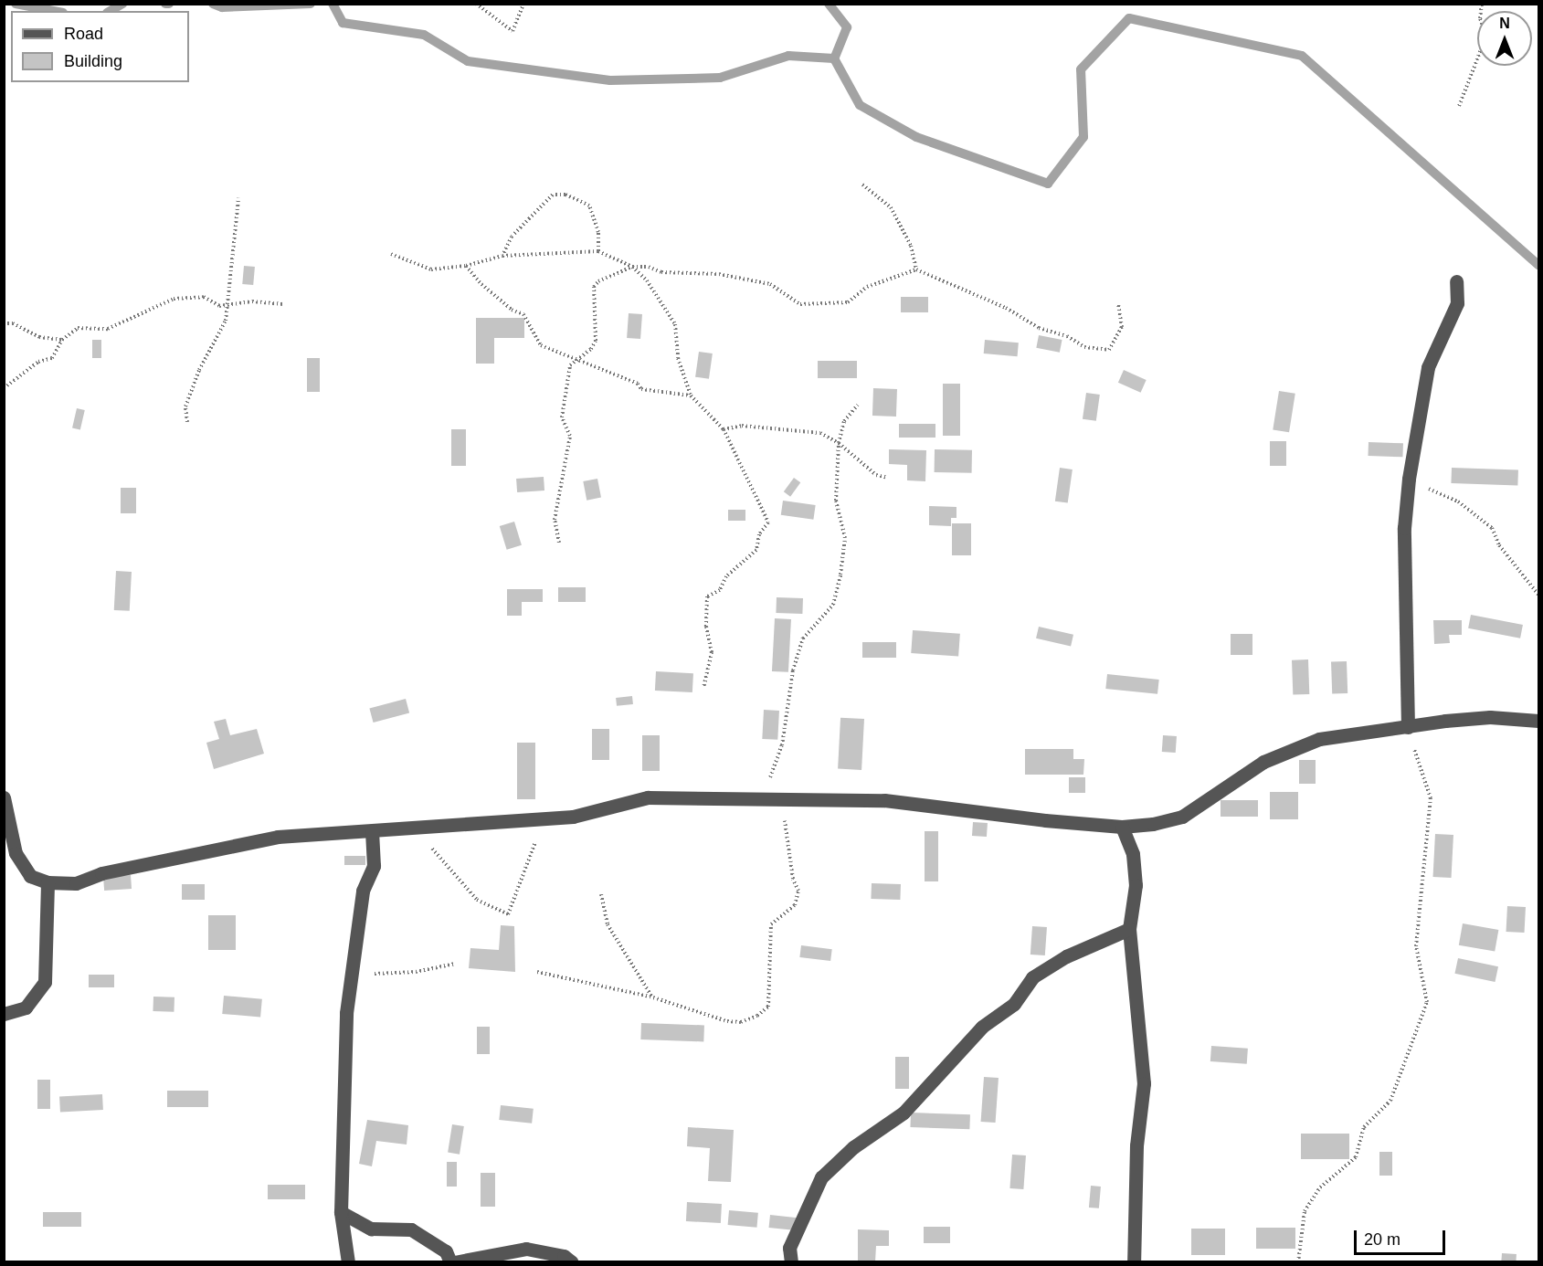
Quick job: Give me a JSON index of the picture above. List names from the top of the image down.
{
  "legend": ["Road", "Building"],
  "scale_bar": "20 m",
  "north": "top"
}
